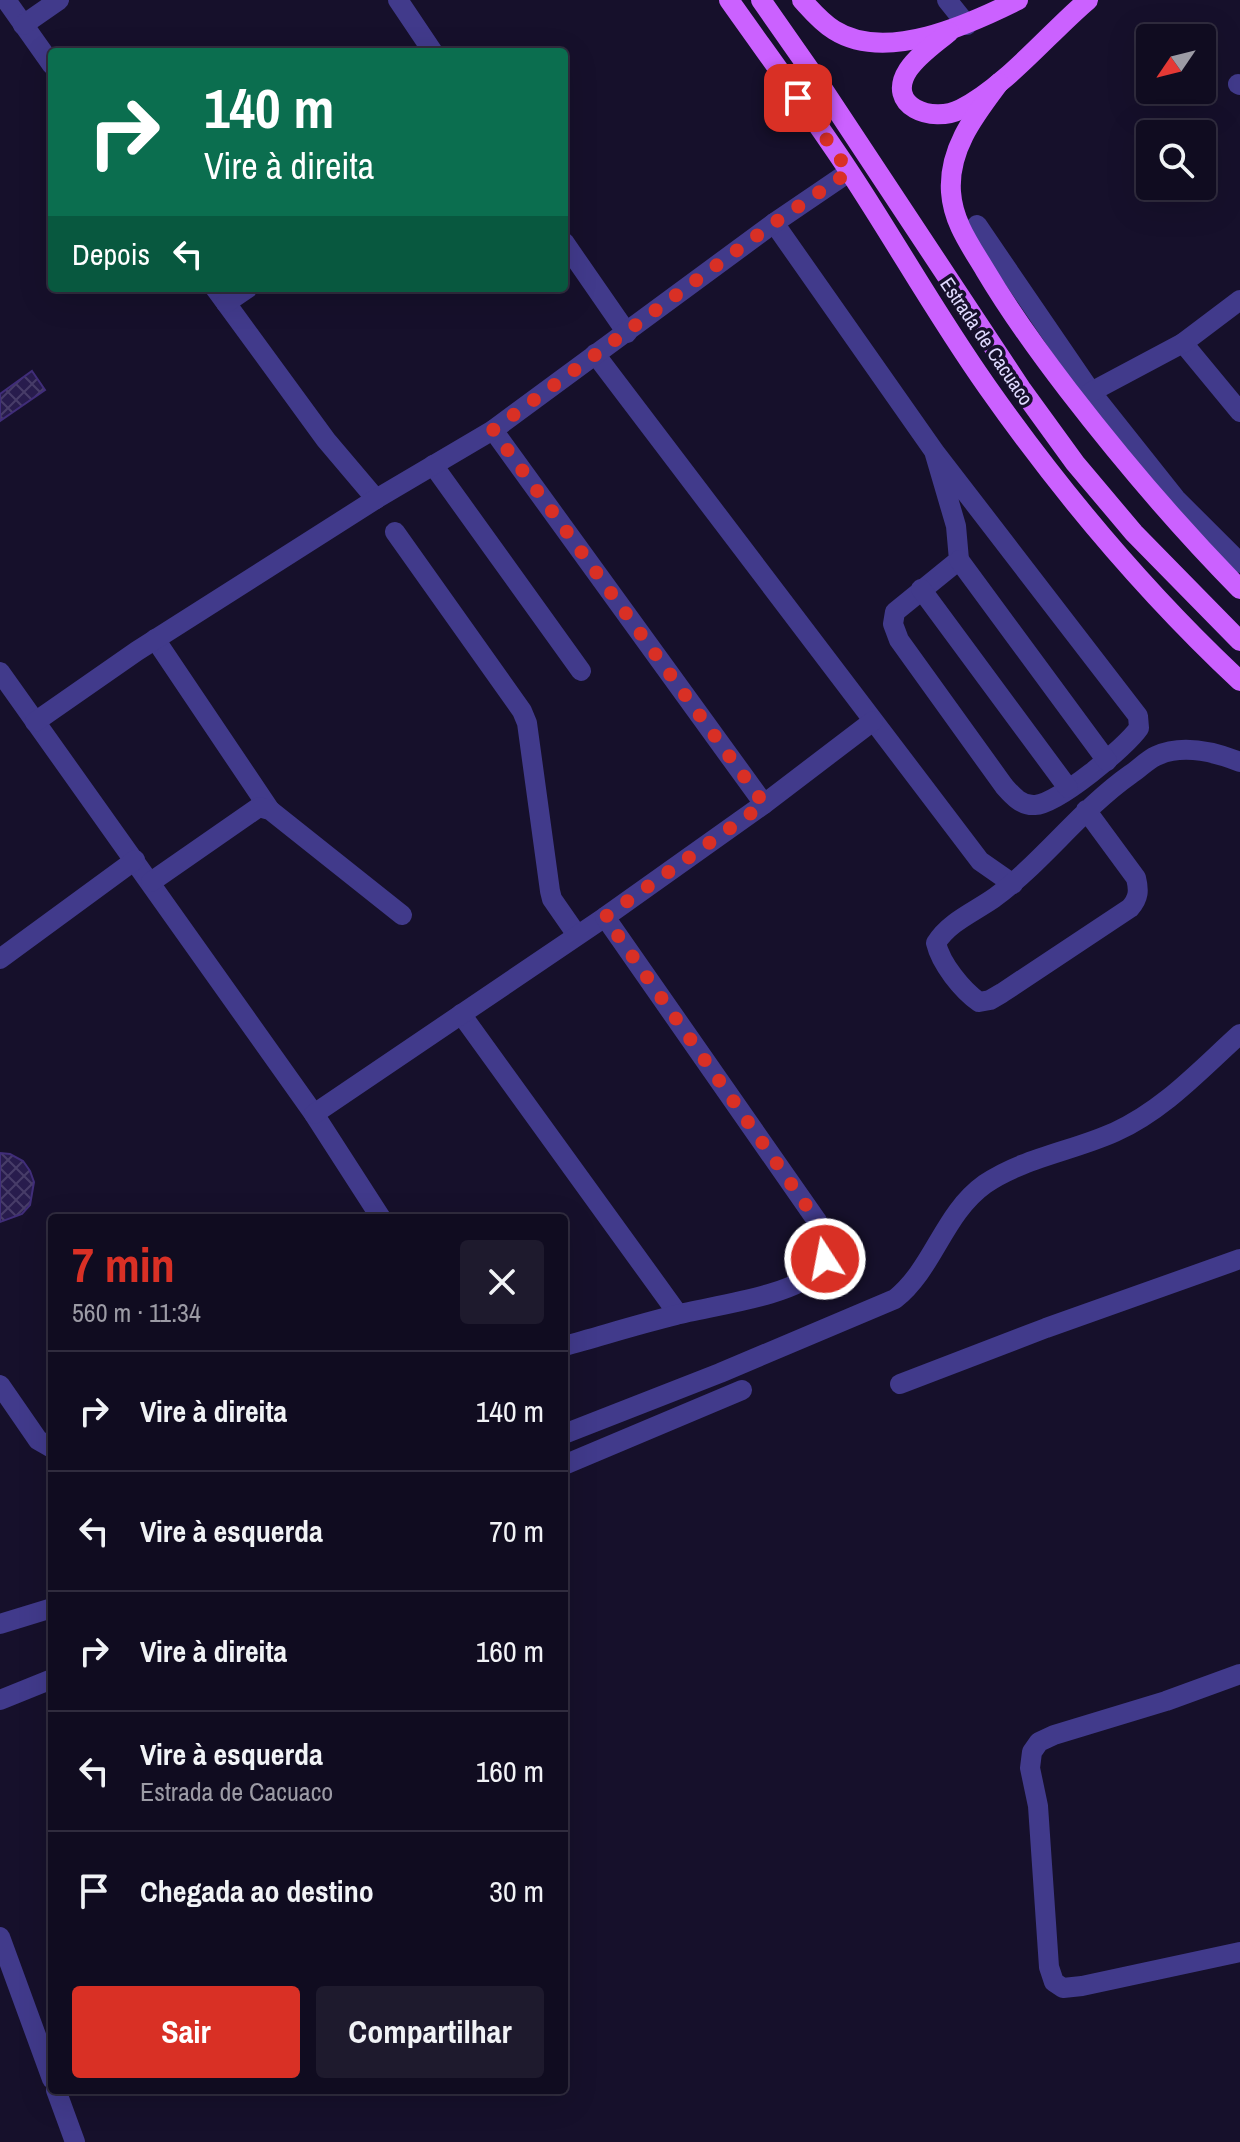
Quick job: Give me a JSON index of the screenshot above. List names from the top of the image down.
{
  "streets": {
    "main road": ["Estrada de Cacuaco"]
  },
  "north": "bottom left",
  "page": {
    "turn": ["140 m", "Vire à direita"],
    "then": "Depois",
    "heading": ["7 min", "560 m · 11:34"],
    "list": [
      {
        "name": "Vire à direita",
        "value": "140 m"
      },
      {
        "name": "Vire à esquerda",
        "value": "70 m"
      },
      {
        "name": "Vire à direita",
        "value": "160 m"
      },
      {
        "name": "Vire à esquerda",
        "note": "Estrada de Cacuaco",
        "value": "160 m"
      },
      {
        "name": "Chegada ao destino",
        "value": "30 m"
      }
    ],
    "buttons": ["Sair", "Compartilhar"]
  }
}
